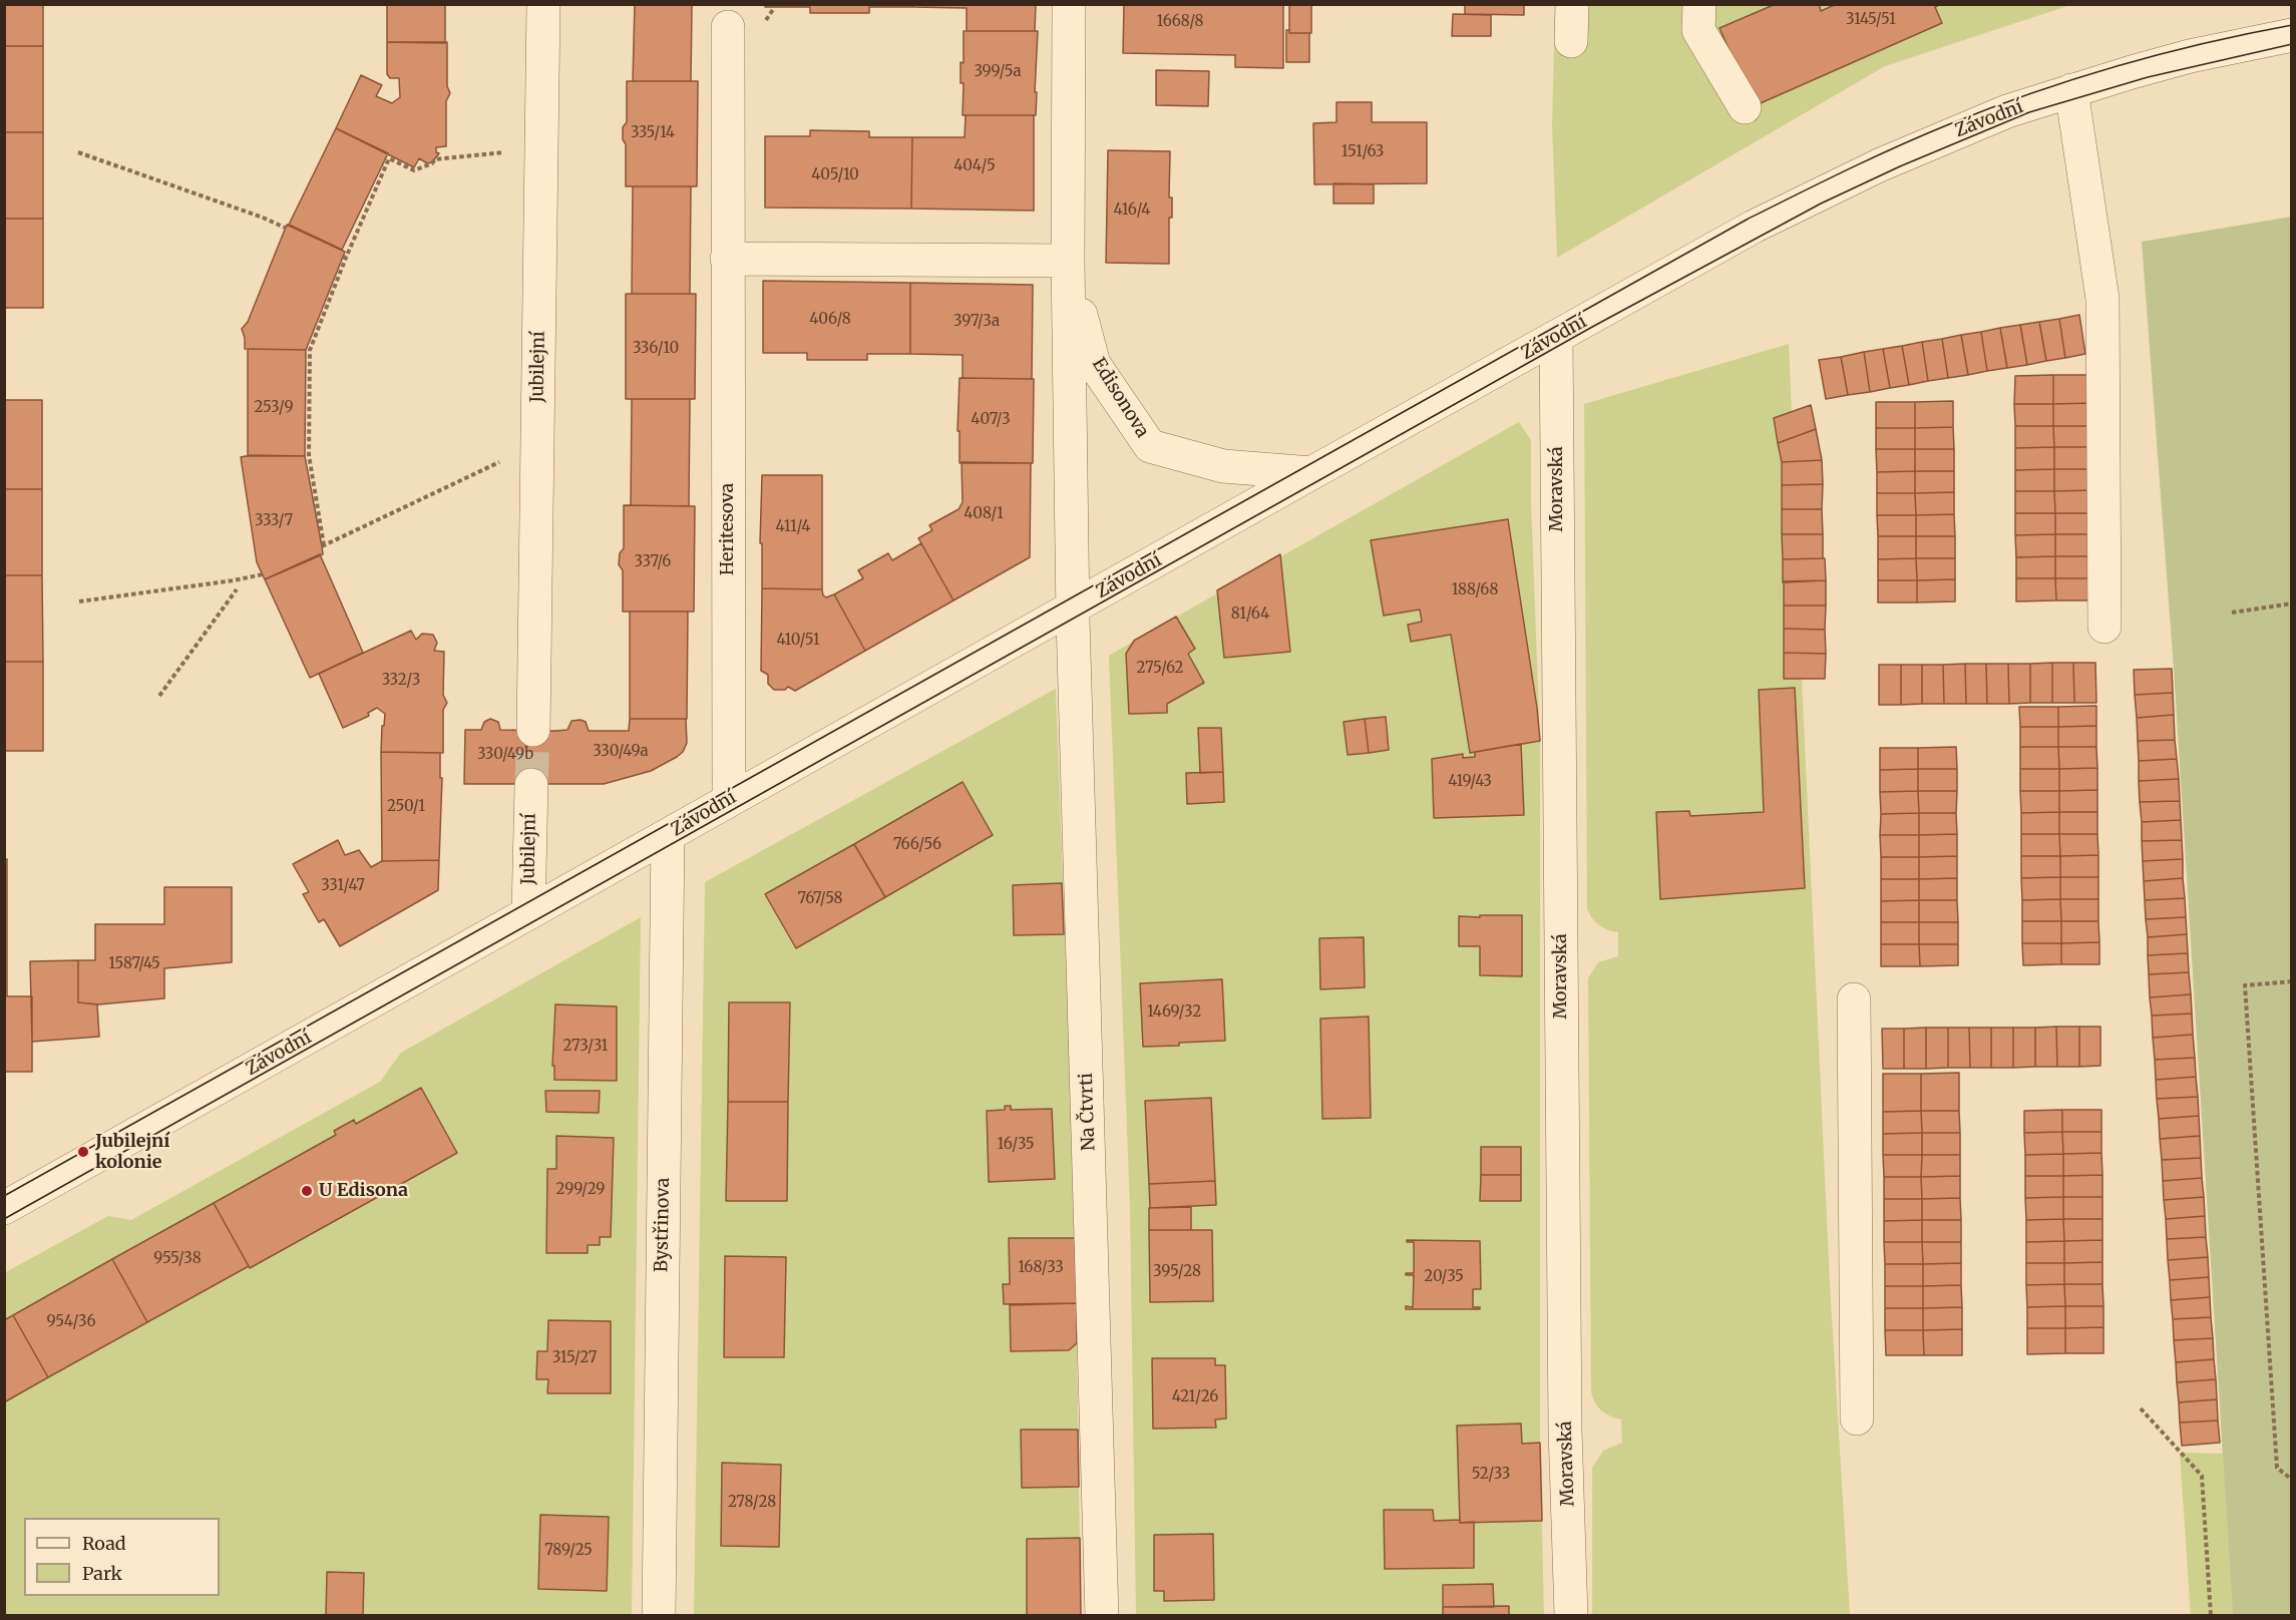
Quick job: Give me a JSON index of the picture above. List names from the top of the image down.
{
  "streets": {
    "street": [
      "Závodní",
      "Jubilejní",
      "Edisonova",
      "Moravská",
      "Heritesova",
      "Na Čtvrti",
      "Bystřinova"
    ]
  },
  "crossings": [
    ["Závodní", "Jubilejní"],
    ["Závodní", "Edisonova"],
    ["Závodní", "Moravská"],
    ["Závodní", "Heritesova"],
    ["Závodní", "Na Čtvrti"],
    ["Závodní", "Bystřinova"],
    ["Edisonova", "Na Čtvrti"]
  ],
  "places": ["Jubilejní kolonie", "U Edisona"],
  "house_numbers": [
    "3145/51",
    "1668/8",
    "399/5a",
    "335/14",
    "151/63",
    "404/5",
    "405/10",
    "416/4",
    "406/8",
    "397/3a",
    "336/10",
    "253/9",
    "407/3",
    "408/1",
    "333/7",
    "411/4",
    "337/6",
    "188/68",
    "81/64",
    "410/51",
    "275/62",
    "332/3",
    "330/49a",
    "330/49b",
    "419/43",
    "250/1",
    "766/56",
    "331/47",
    "767/58",
    "1587/45",
    "1469/32",
    "273/31",
    "16/35",
    "299/29",
    "955/38",
    "168/33",
    "395/28",
    "20/35",
    "954/36",
    "315/27",
    "421/26",
    "52/33",
    "278/28",
    "789/25"
  ],
  "legend": ["Road", "Park"]
}
